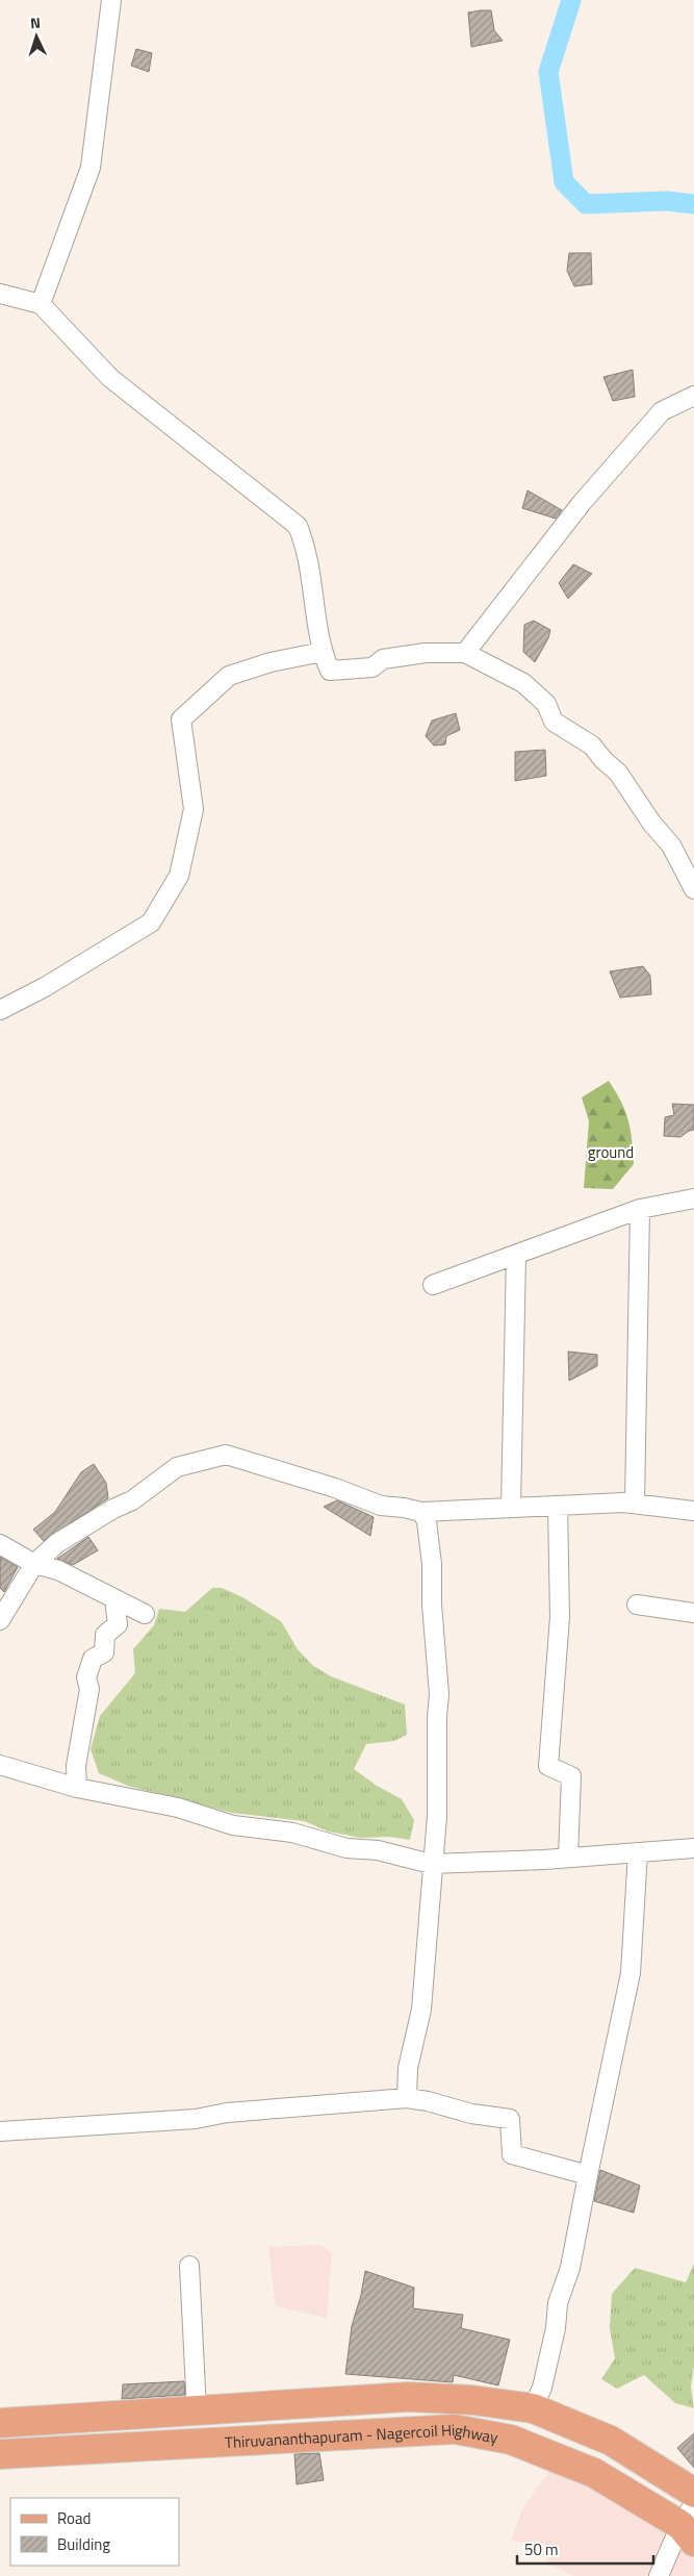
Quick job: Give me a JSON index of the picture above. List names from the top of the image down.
{
  "streets": {
    "main road": ["Thiruvananthapuram - Nagercoil Highway"]
  },
  "parks": ["ground"],
  "legend": ["Road", "Building"],
  "scale_bar": "50 m",
  "north": "top"
}
